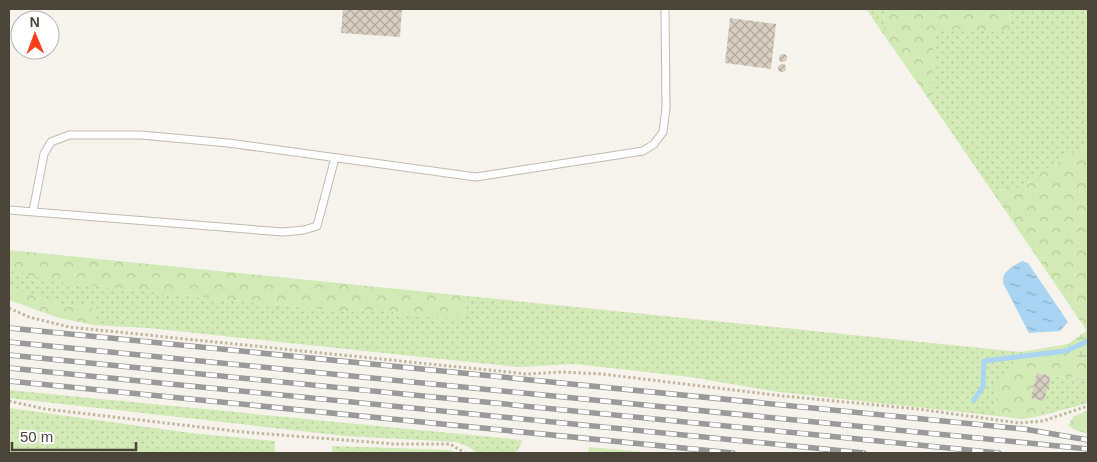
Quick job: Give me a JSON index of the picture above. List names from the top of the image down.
{
  "scale_bar": "50 m",
  "north": "top"
}
